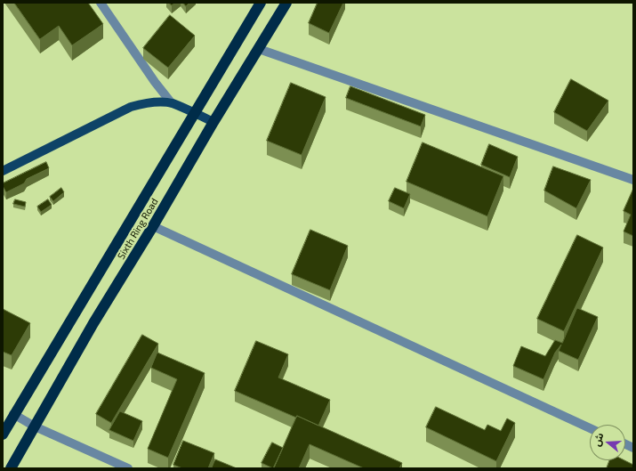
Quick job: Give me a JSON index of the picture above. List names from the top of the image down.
{
  "streets": {
    "highway": ["Sixth Ring Road"]
  },
  "north": "left"
}
